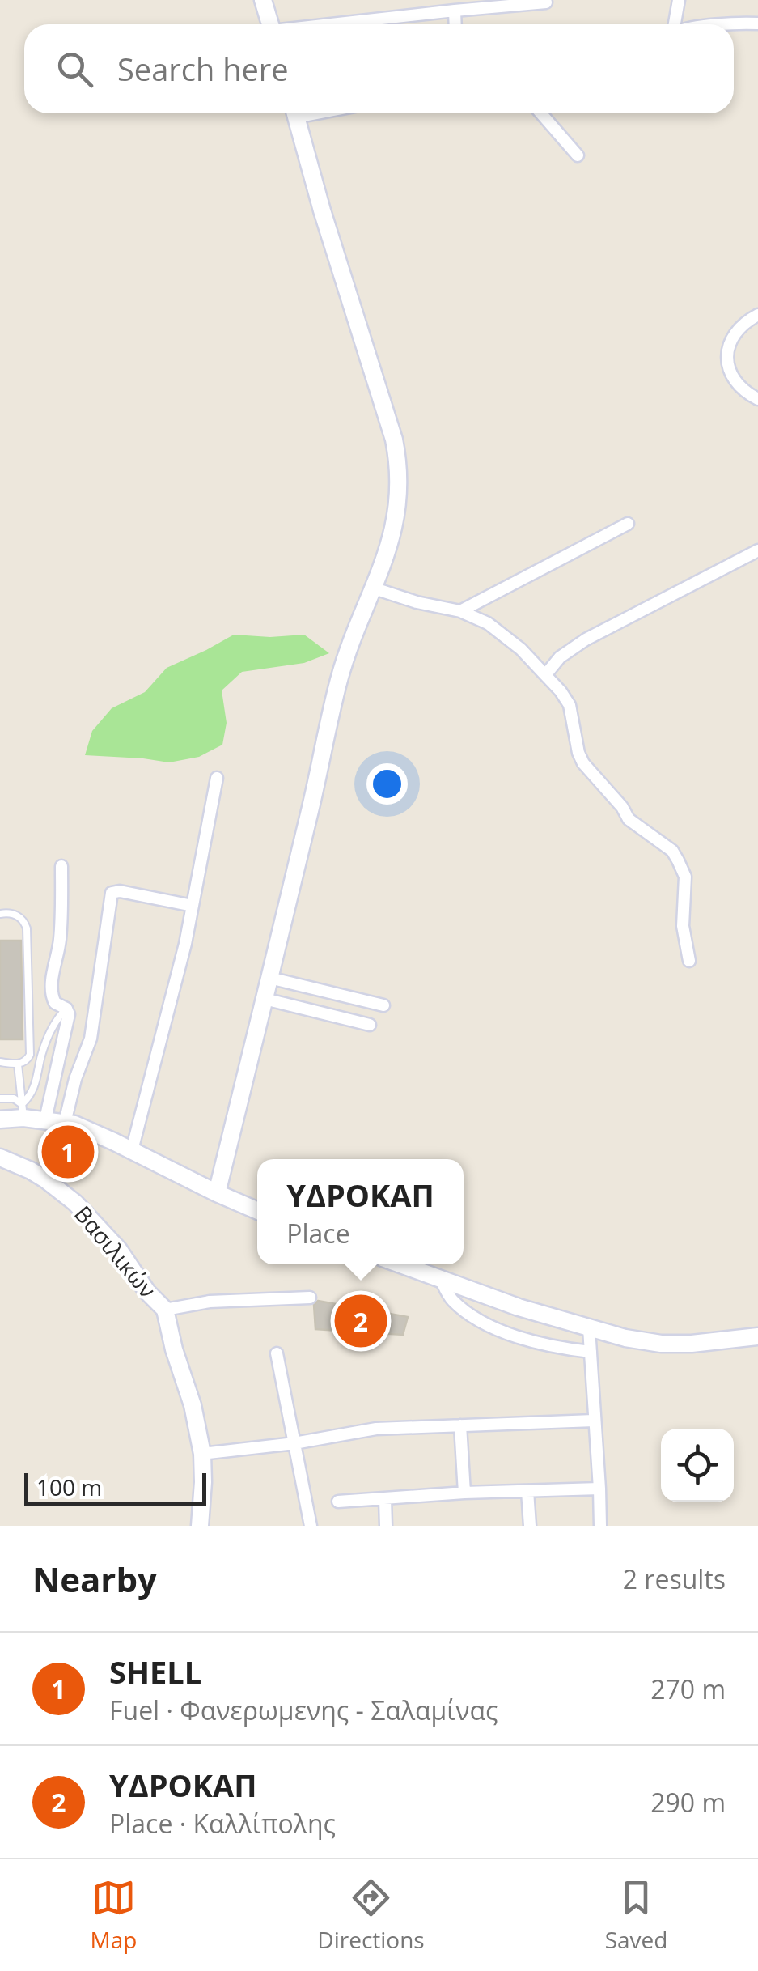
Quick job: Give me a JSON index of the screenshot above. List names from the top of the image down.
{
  "streets": {
    "street": ["Βασιλικών"]
  },
  "scale_bar": "100 m",
  "page": {
    "search": "Search here",
    "pins": ["1", "2"],
    "popup": ["ΥΔΡΟΚΑΠ", "Place"],
    "scale": "100 m",
    "heading": ["Nearby", "2 results"],
    "list": [
      {
        "mark": "1",
        "name": "SHELL",
        "note": "Fuel · Φανερωμενης - Σαλαμίνας",
        "value": "270 m"
      },
      {
        "mark": "2",
        "name": "ΥΔΡΟΚΑΠ",
        "note": "Place · Καλλίπολης",
        "value": "290 m"
      }
    ],
    "nav": ["Map", "Directions", "Saved"]
  }
}
